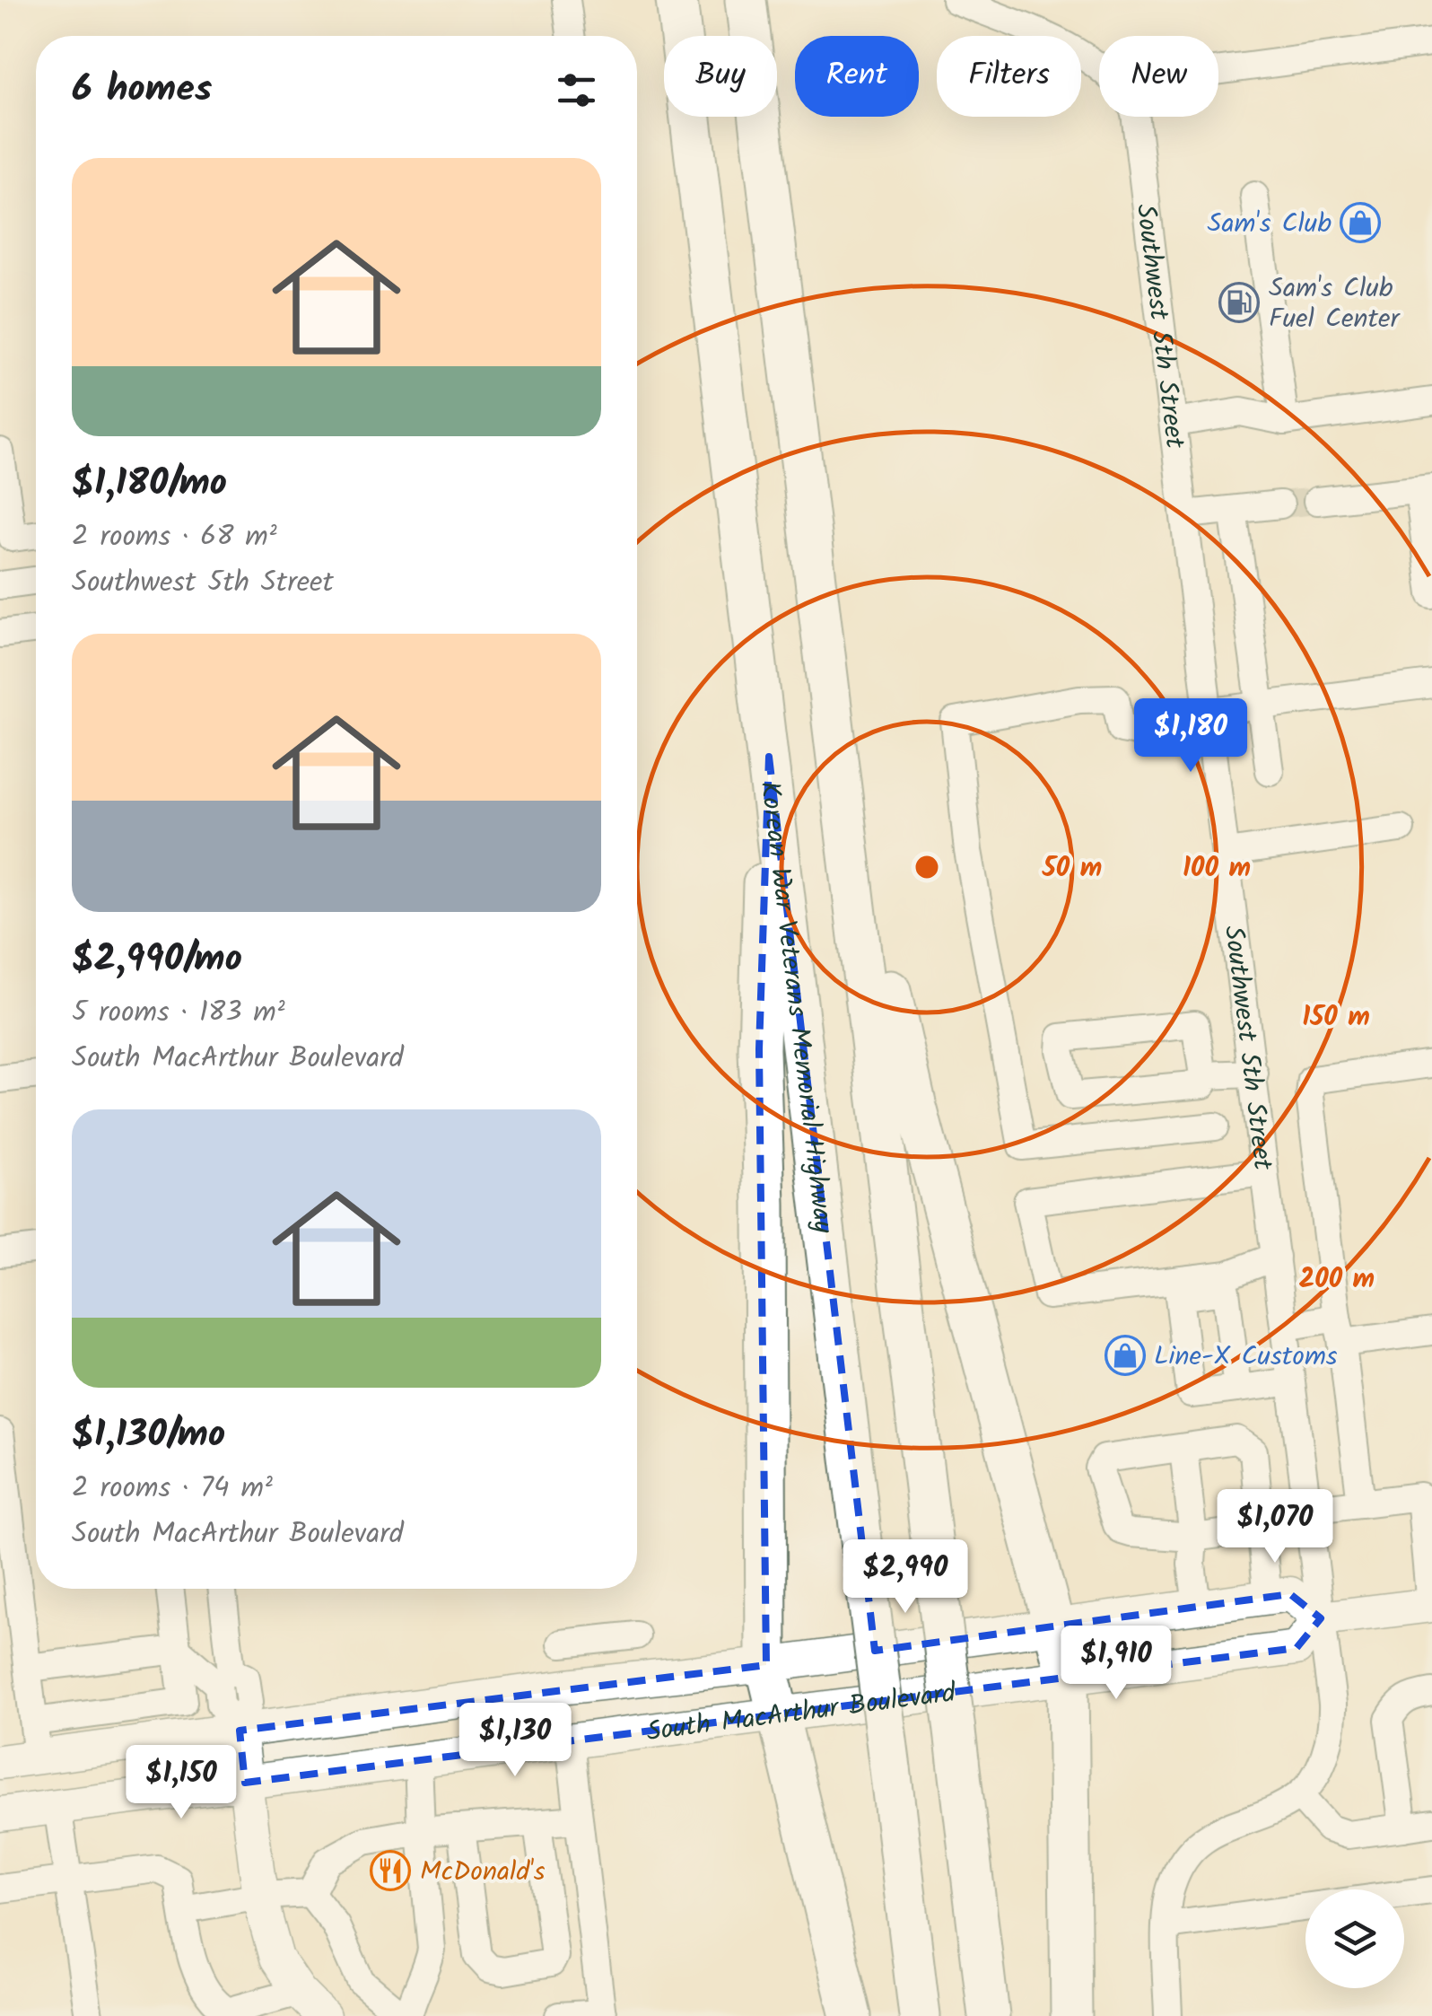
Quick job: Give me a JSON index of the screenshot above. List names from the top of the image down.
{
  "streets": {
    "highway": ["Korean War Veterans Memorial Highway"],
    "main road": ["South MacArthur Boulevard"],
    "street": ["Southwest 5th Street"]
  },
  "crossings": [
    ["Southwest 5th Street", "South MacArthur Boulevard"]
  ],
  "places": {
    "shop": ["Sam's Club", "Line-X Customs"],
    "fuel station": ["Sam's Club Fuel Center"],
    "restaurant": ["McDonald's"]
  },
  "page": {
    "chip": [
      "Buy",
      "Rent",
      "Filters",
      "New"
    ],
    "heading": "6 homes",
    "list": [
      {
        "name": "$1,180/mo",
        "note": "2 rooms · 68 m² · Southwest 5th Street"
      },
      {
        "name": "$2,990/mo",
        "note": "5 rooms · 183 m² · South MacArthur Boulevard"
      },
      {
        "name": "$1,130/mo",
        "note": "2 rooms · 74 m² · South MacArthur Boulevard"
      }
    ],
    "price": [
      "$1,180",
      "$1,070",
      "$2,990",
      "$1,910",
      "$1,130",
      "$1,150"
    ]
  },
  "rings": [
    "50 m",
    "100 m",
    "150 m",
    "200 m"
  ]
}
